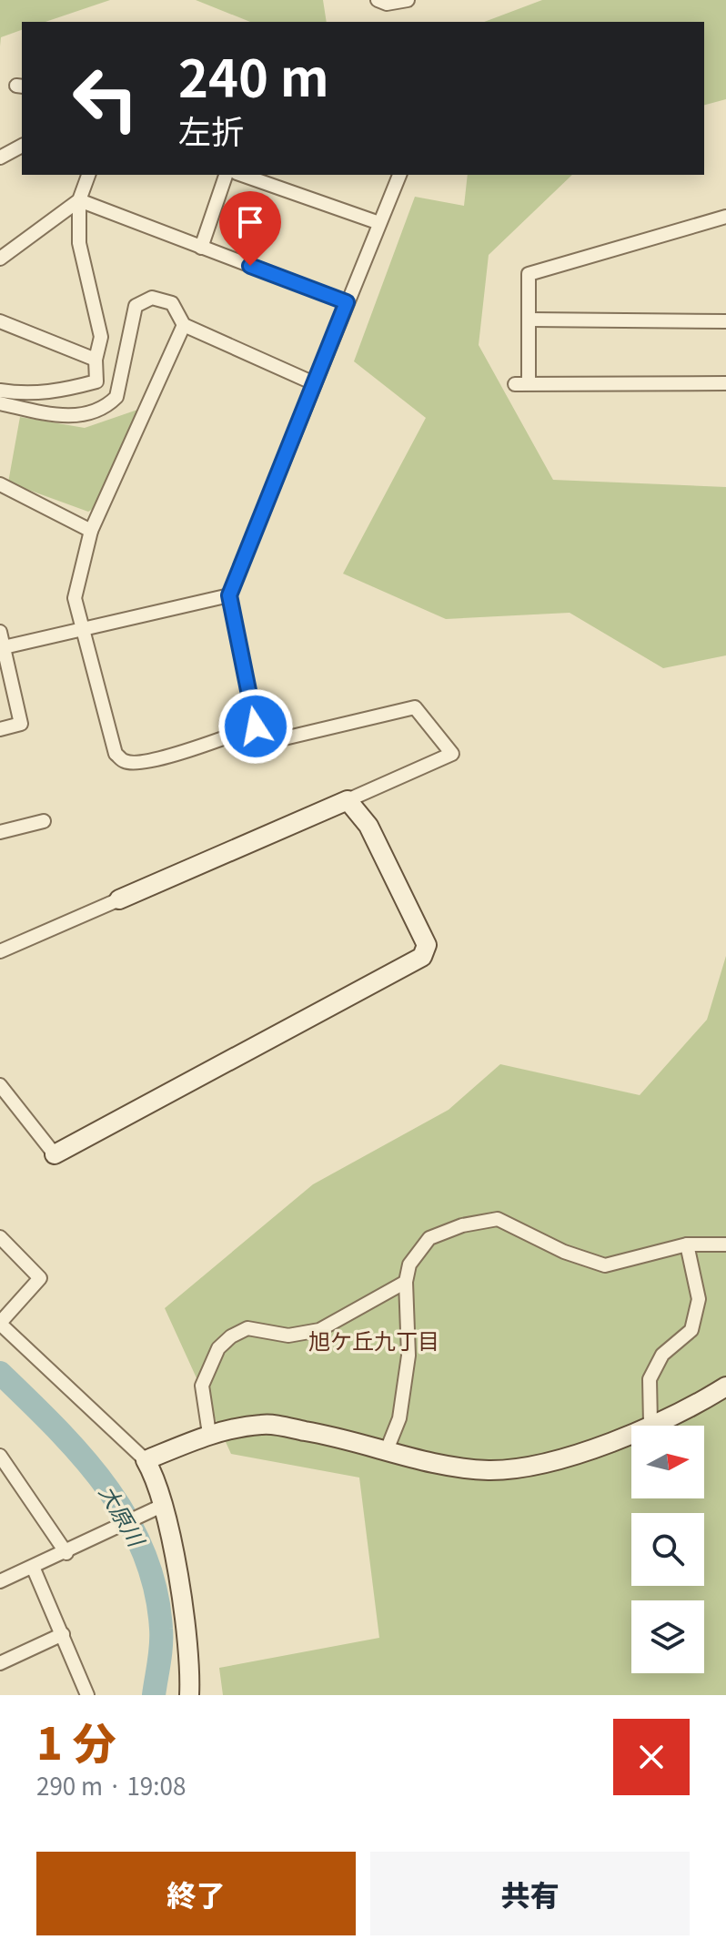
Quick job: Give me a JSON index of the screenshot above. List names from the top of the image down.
{
  "districts": ["旭ケ丘九丁目"],
  "water": ["大原川"],
  "north": "right",
  "page": {
    "turn": ["240 m", "左折"],
    "heading": ["1 分", "290 m · 19:08"],
    "buttons": ["終了", "共有"]
  }
}
